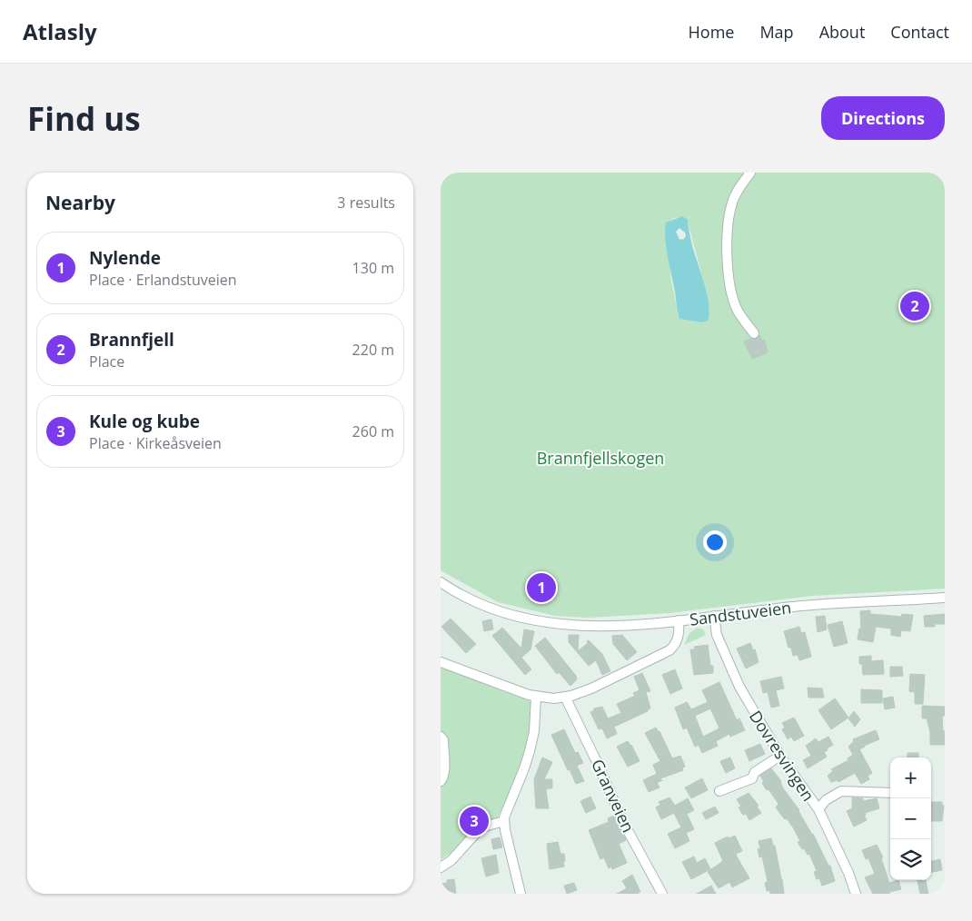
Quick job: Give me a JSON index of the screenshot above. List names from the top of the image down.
{
  "streets": {
    "street": ["Sandstuveien", "Dovresvingen", "Granveien"]
  },
  "crossings": [
    ["Sandstuveien", "Dovresvingen"],
    ["Sandstuveien", "Granveien"]
  ],
  "parks": ["Brannfjellskogen"],
  "page": {
    "header": "Atlasly",
    "nav": [
      "Home",
      "Map",
      "About",
      "Contact"
    ],
    "buttons": "Directions",
    "title": "Find us",
    "heading": ["Nearby", "3 results"],
    "list": [
      {
        "mark": "1",
        "name": "Nylende",
        "note": "Place · Erlandstuveien",
        "value": "130 m"
      },
      {
        "mark": "2",
        "name": "Brannfjell",
        "note": "Place",
        "value": "220 m"
      },
      {
        "mark": "3",
        "name": "Kule og kube",
        "note": "Place · Kirkeåsveien",
        "value": "260 m"
      }
    ],
    "pins": ["2", "1", "3"],
    "map_buttons": ["+", "−"]
  }
}
